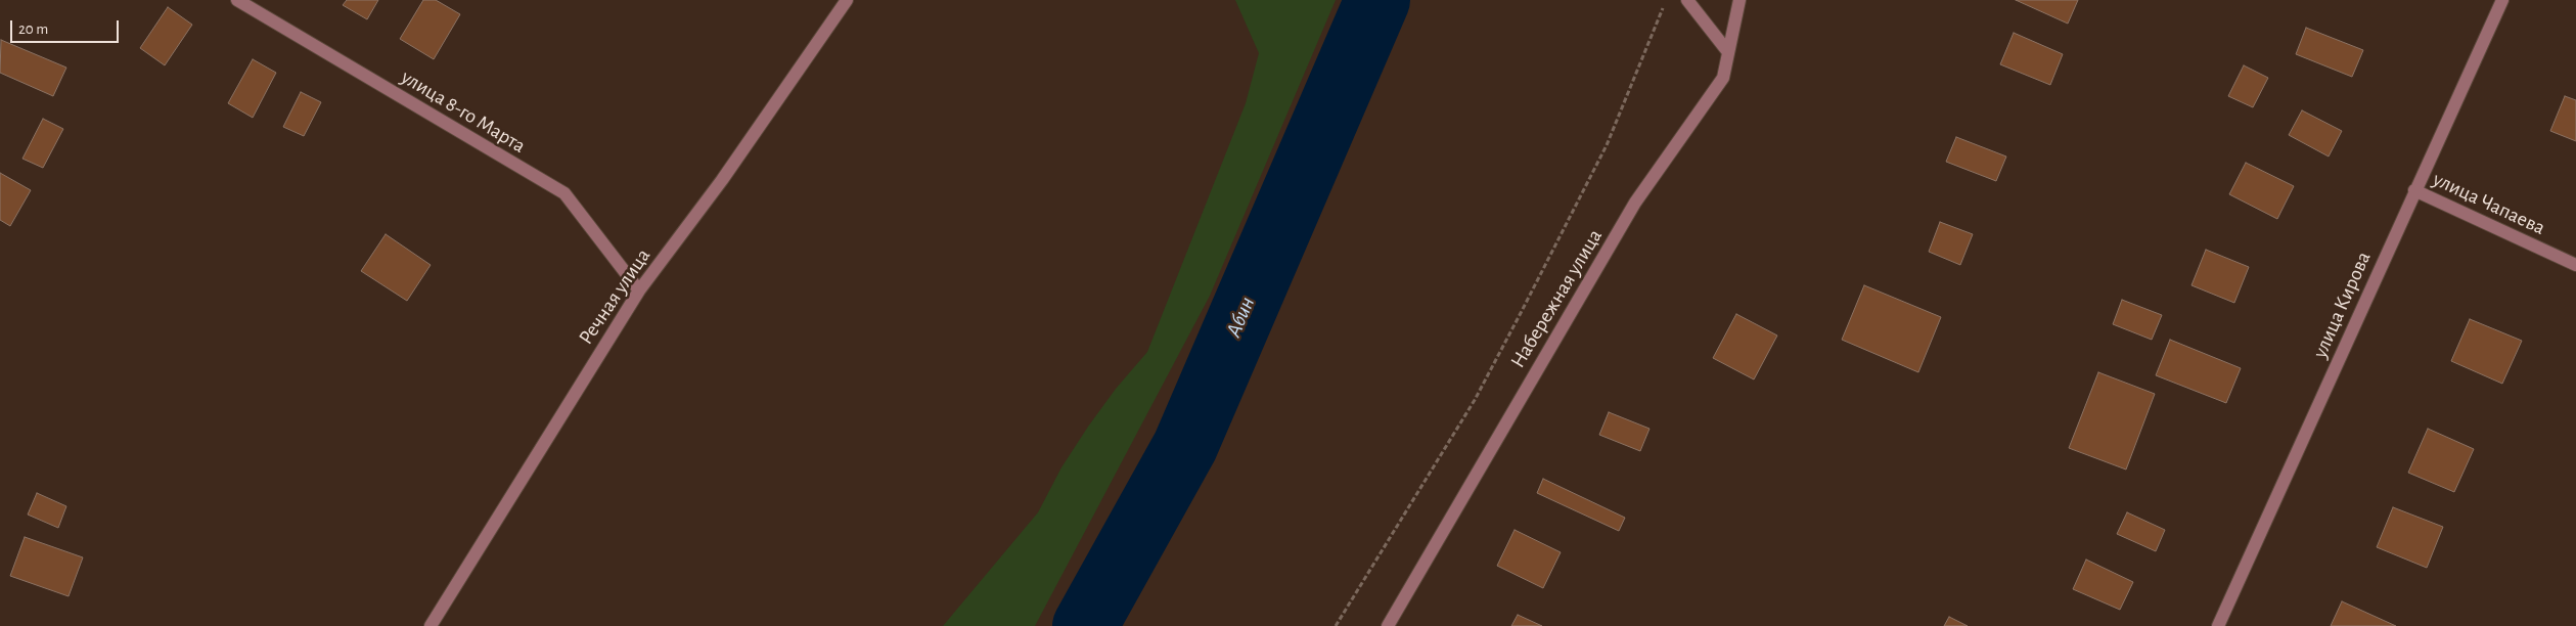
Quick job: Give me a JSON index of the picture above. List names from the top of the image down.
{
  "streets": {
    "street": [
      "улица 8-го Марта",
      "улица Чапаева",
      "Речная улица",
      "Набережная улица",
      "улица Кирова"
    ]
  },
  "crossings": [
    ["улица 8-го Марта", "Речная улица"],
    ["улица Чапаева", "улица Кирова"]
  ],
  "water": ["Абин"],
  "scale_bar": "20 m"
}
